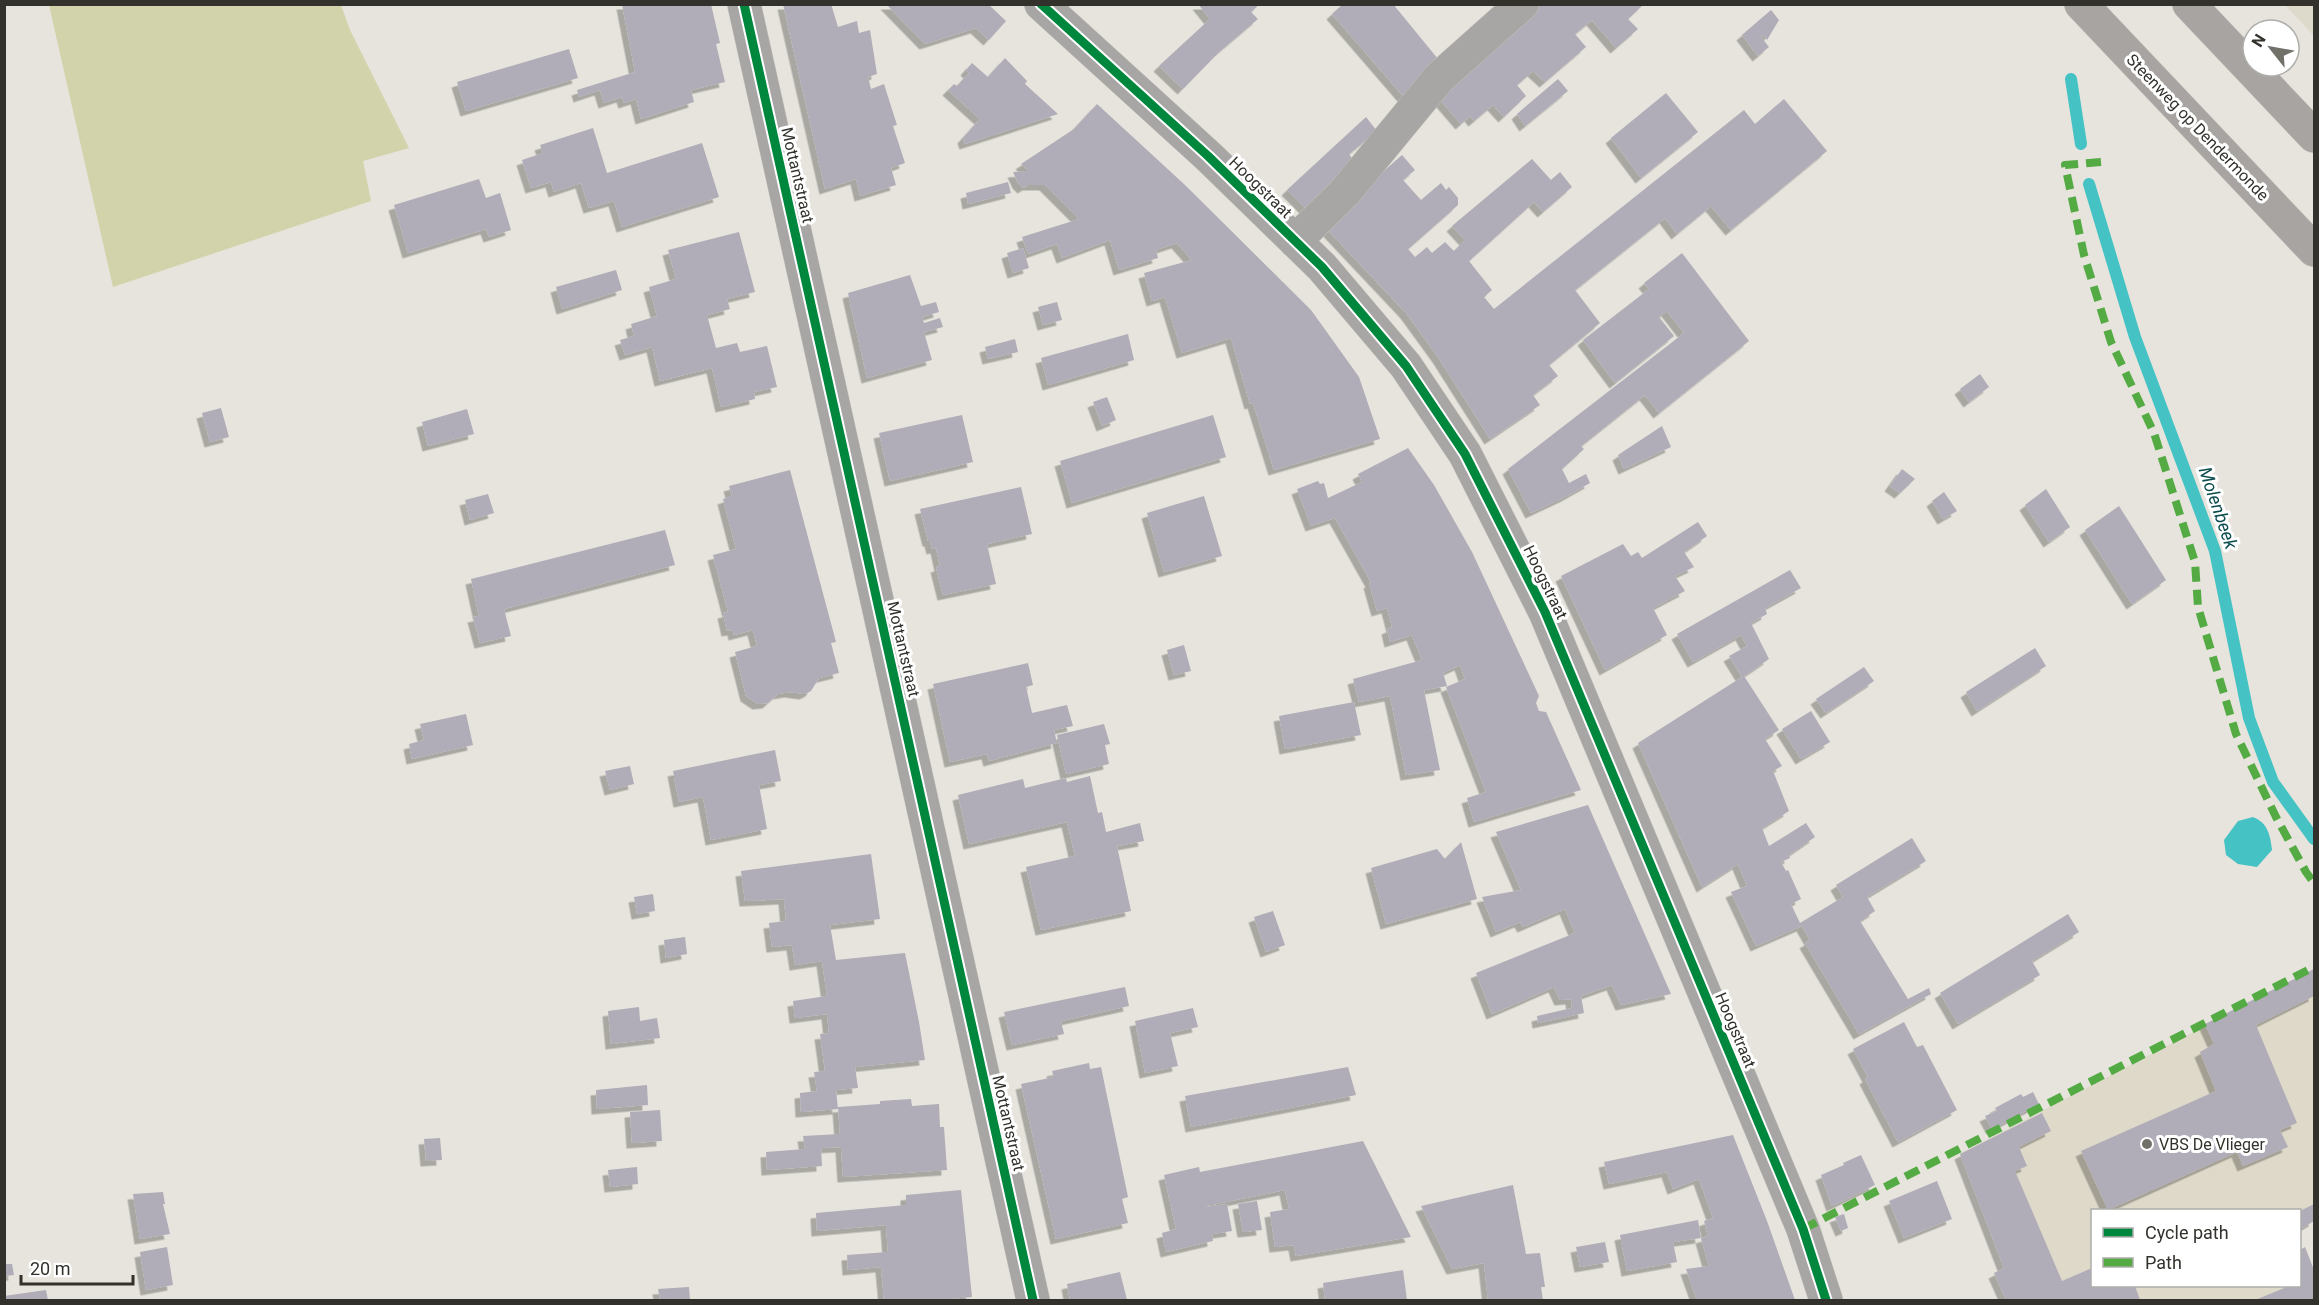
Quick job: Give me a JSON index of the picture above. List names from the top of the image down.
{
  "streets": {
    "main road": ["Steenweg op Dendermonde"],
    "street": ["Mottantstraat", "Hoogstraat"]
  },
  "water": ["Molenbeek"],
  "places": ["VBS De Vlieger"],
  "legend": ["Cycle path", "Path"],
  "scale_bar": "20 m",
  "north": "top left"
}
